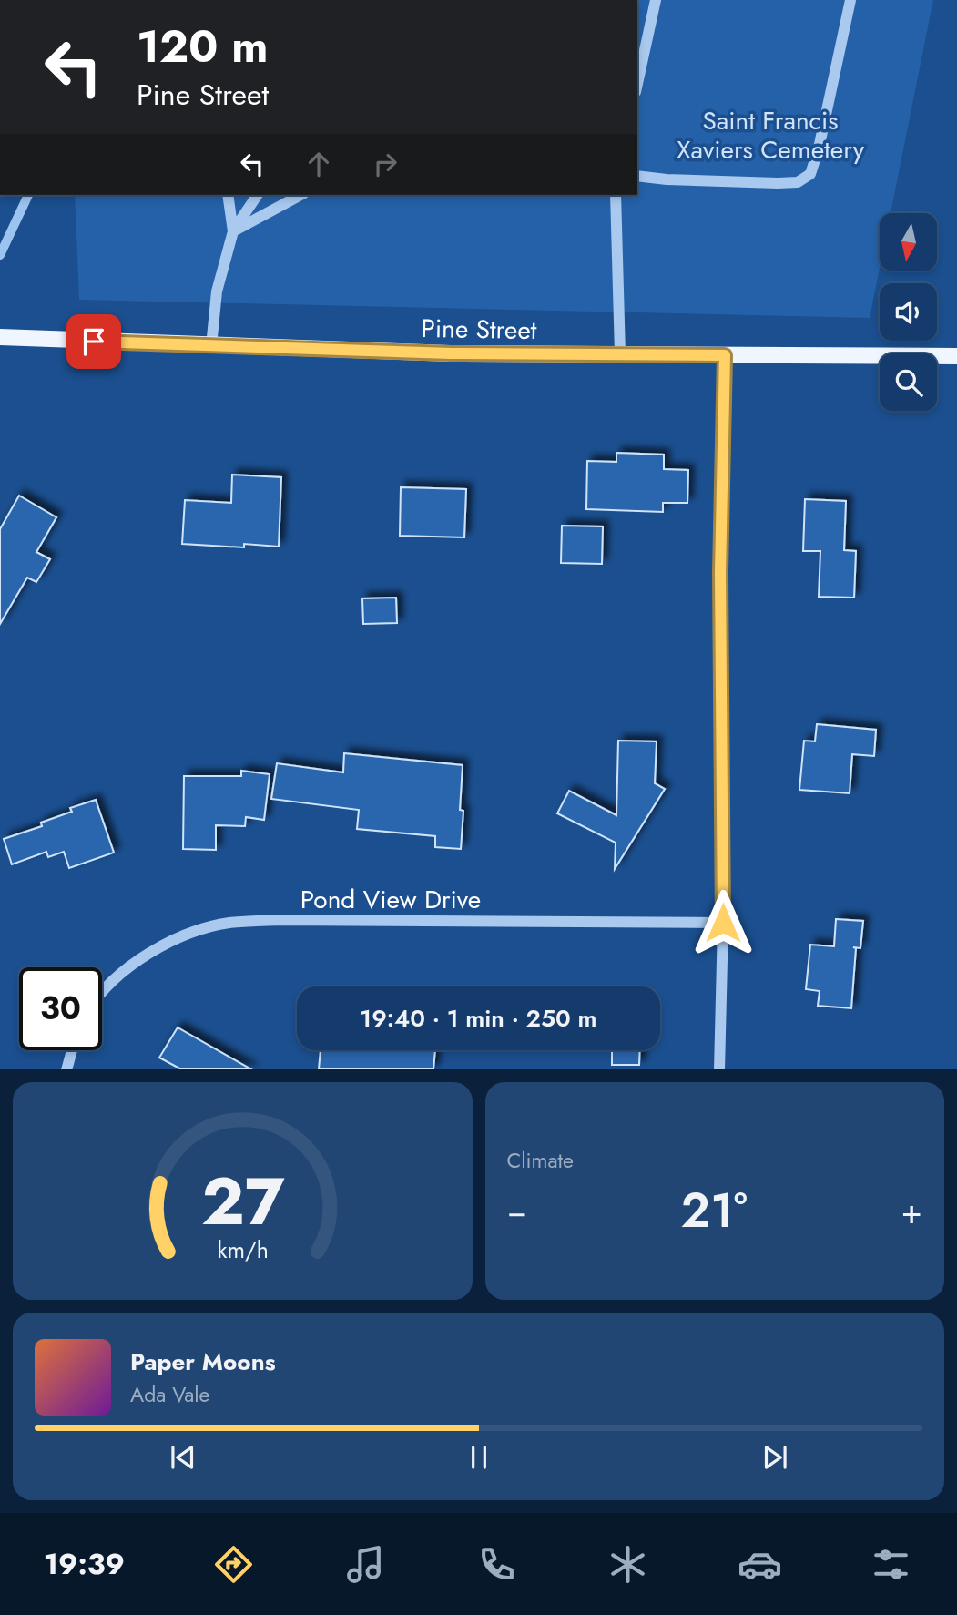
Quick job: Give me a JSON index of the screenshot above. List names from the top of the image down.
{
  "streets": {
    "main road": ["Pine Street"],
    "street": ["Pond View Drive"]
  },
  "parks": ["Saint Francis Xaviers Cemetery"],
  "north": "bottom",
  "page": {
    "turn": ["120 m", "Pine Street"],
    "limit": "30",
    "trip": "19:40 · 1 min · 250 m",
    "tile": "Climate",
    "heat": ["−", "21°", "+"],
    "song": ["Paper Moons", "Ada Vale"],
    "tabs": "19:39",
    "gauge": ["27", "km/h"]
  }
}
